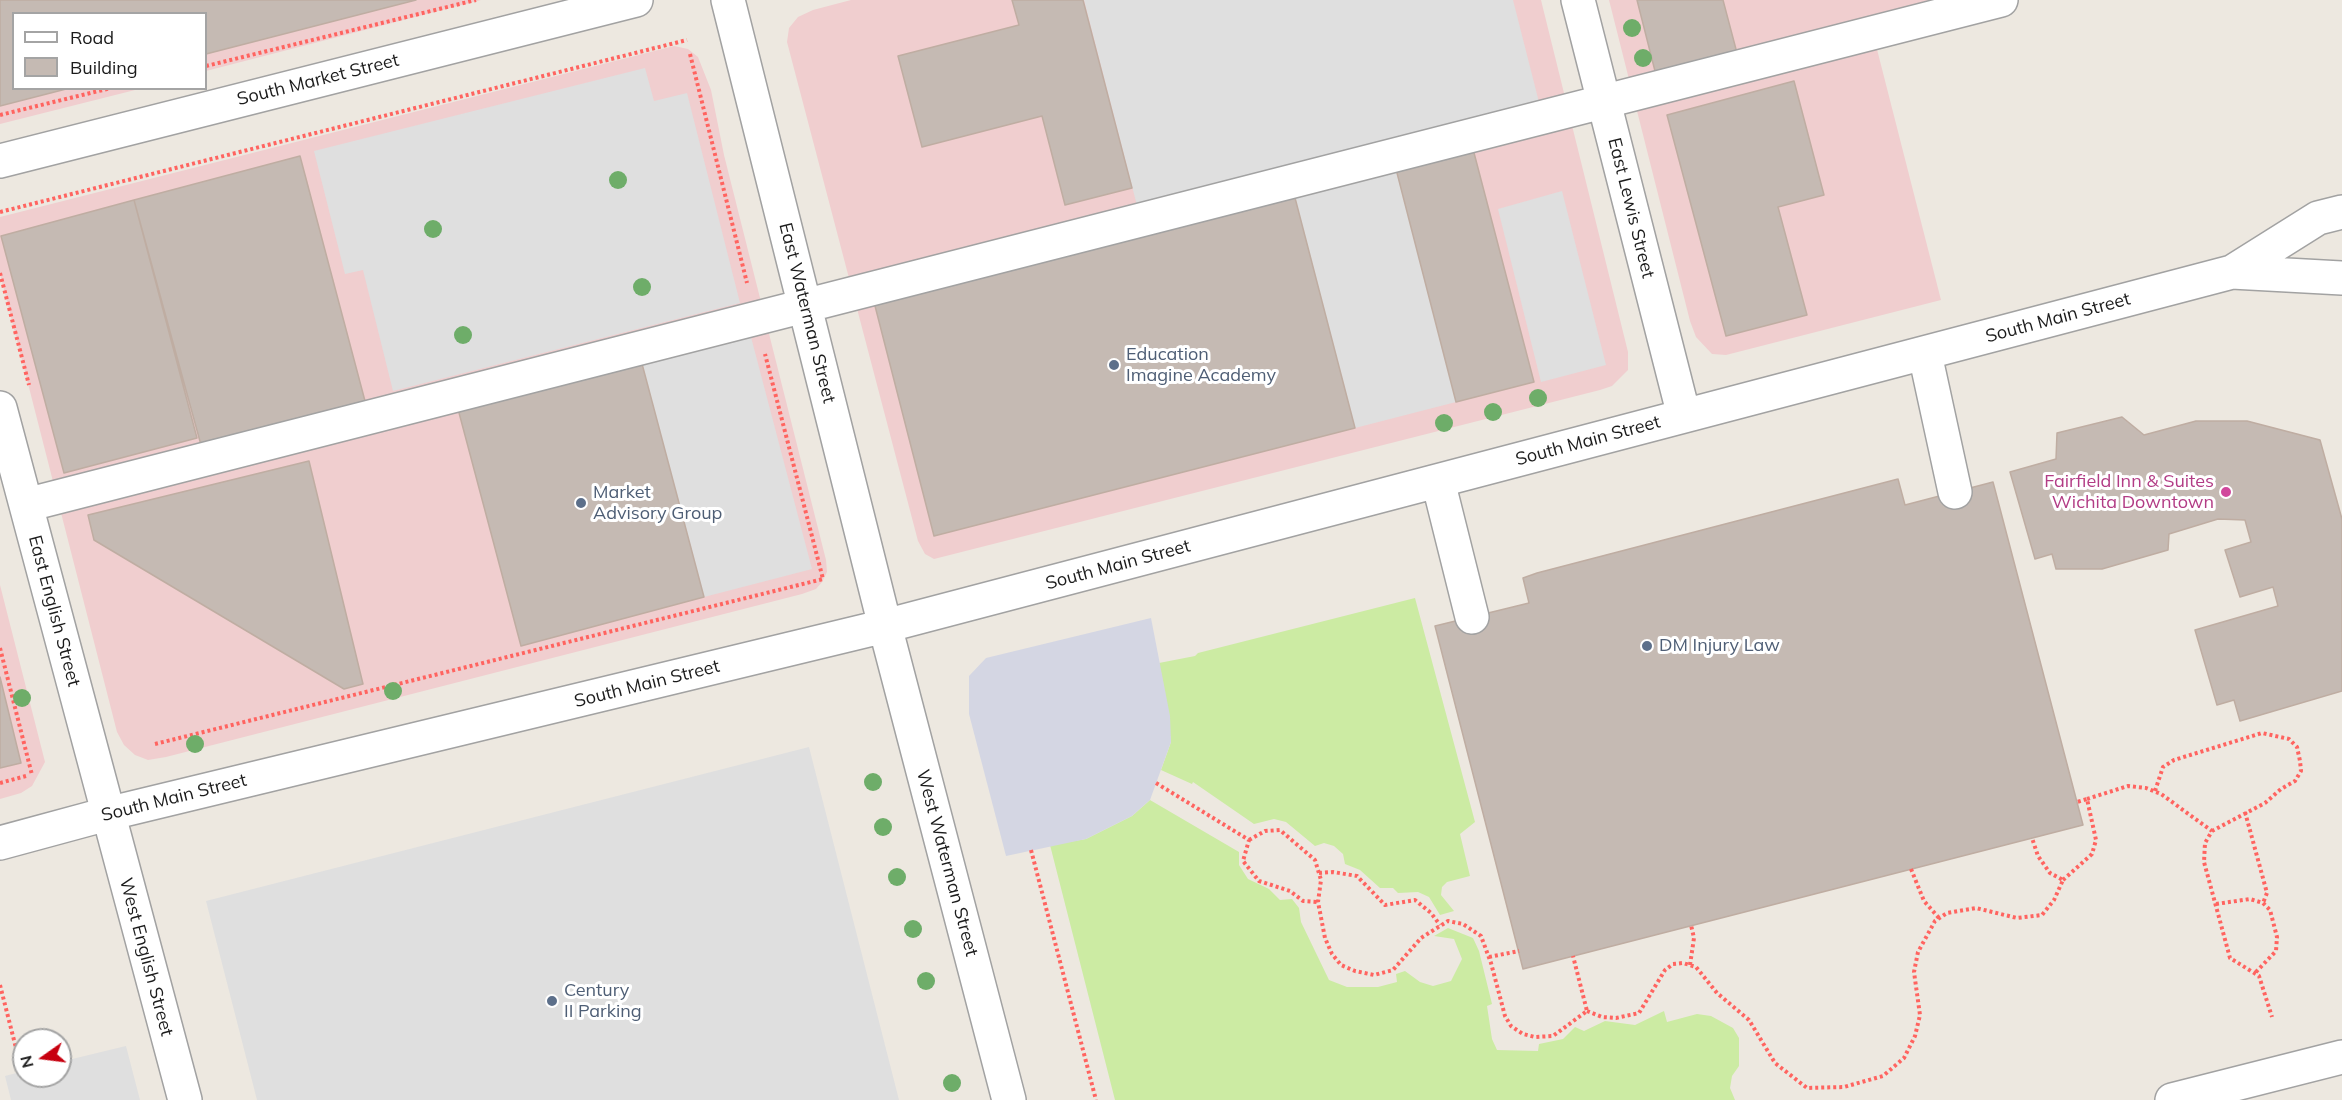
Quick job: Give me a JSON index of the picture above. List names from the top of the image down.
{
  "streets": {
    "street": [
      "South Market Street",
      "East Lewis Street",
      "East Waterman Street",
      "South Main Street",
      "East English Street",
      "West Waterman Street",
      "West English Street"
    ]
  },
  "crossings": [
    ["East Lewis Street", "South Main Street"],
    ["East Waterman Street", "South Main Street"],
    ["East Waterman Street", "West Waterman Street"],
    ["South Main Street", "East English Street"],
    ["South Main Street", "West Waterman Street"],
    ["South Main Street", "West English Street"],
    ["East English Street", "West English Street"]
  ],
  "places": [
    "Education Imagine Academy",
    "Fairfield Inn & Suites Wichita Downtown",
    "Market Advisory Group",
    "DM Injury Law",
    "Century II Parking"
  ],
  "legend": ["Road", "Building"],
  "north": "left"
}
